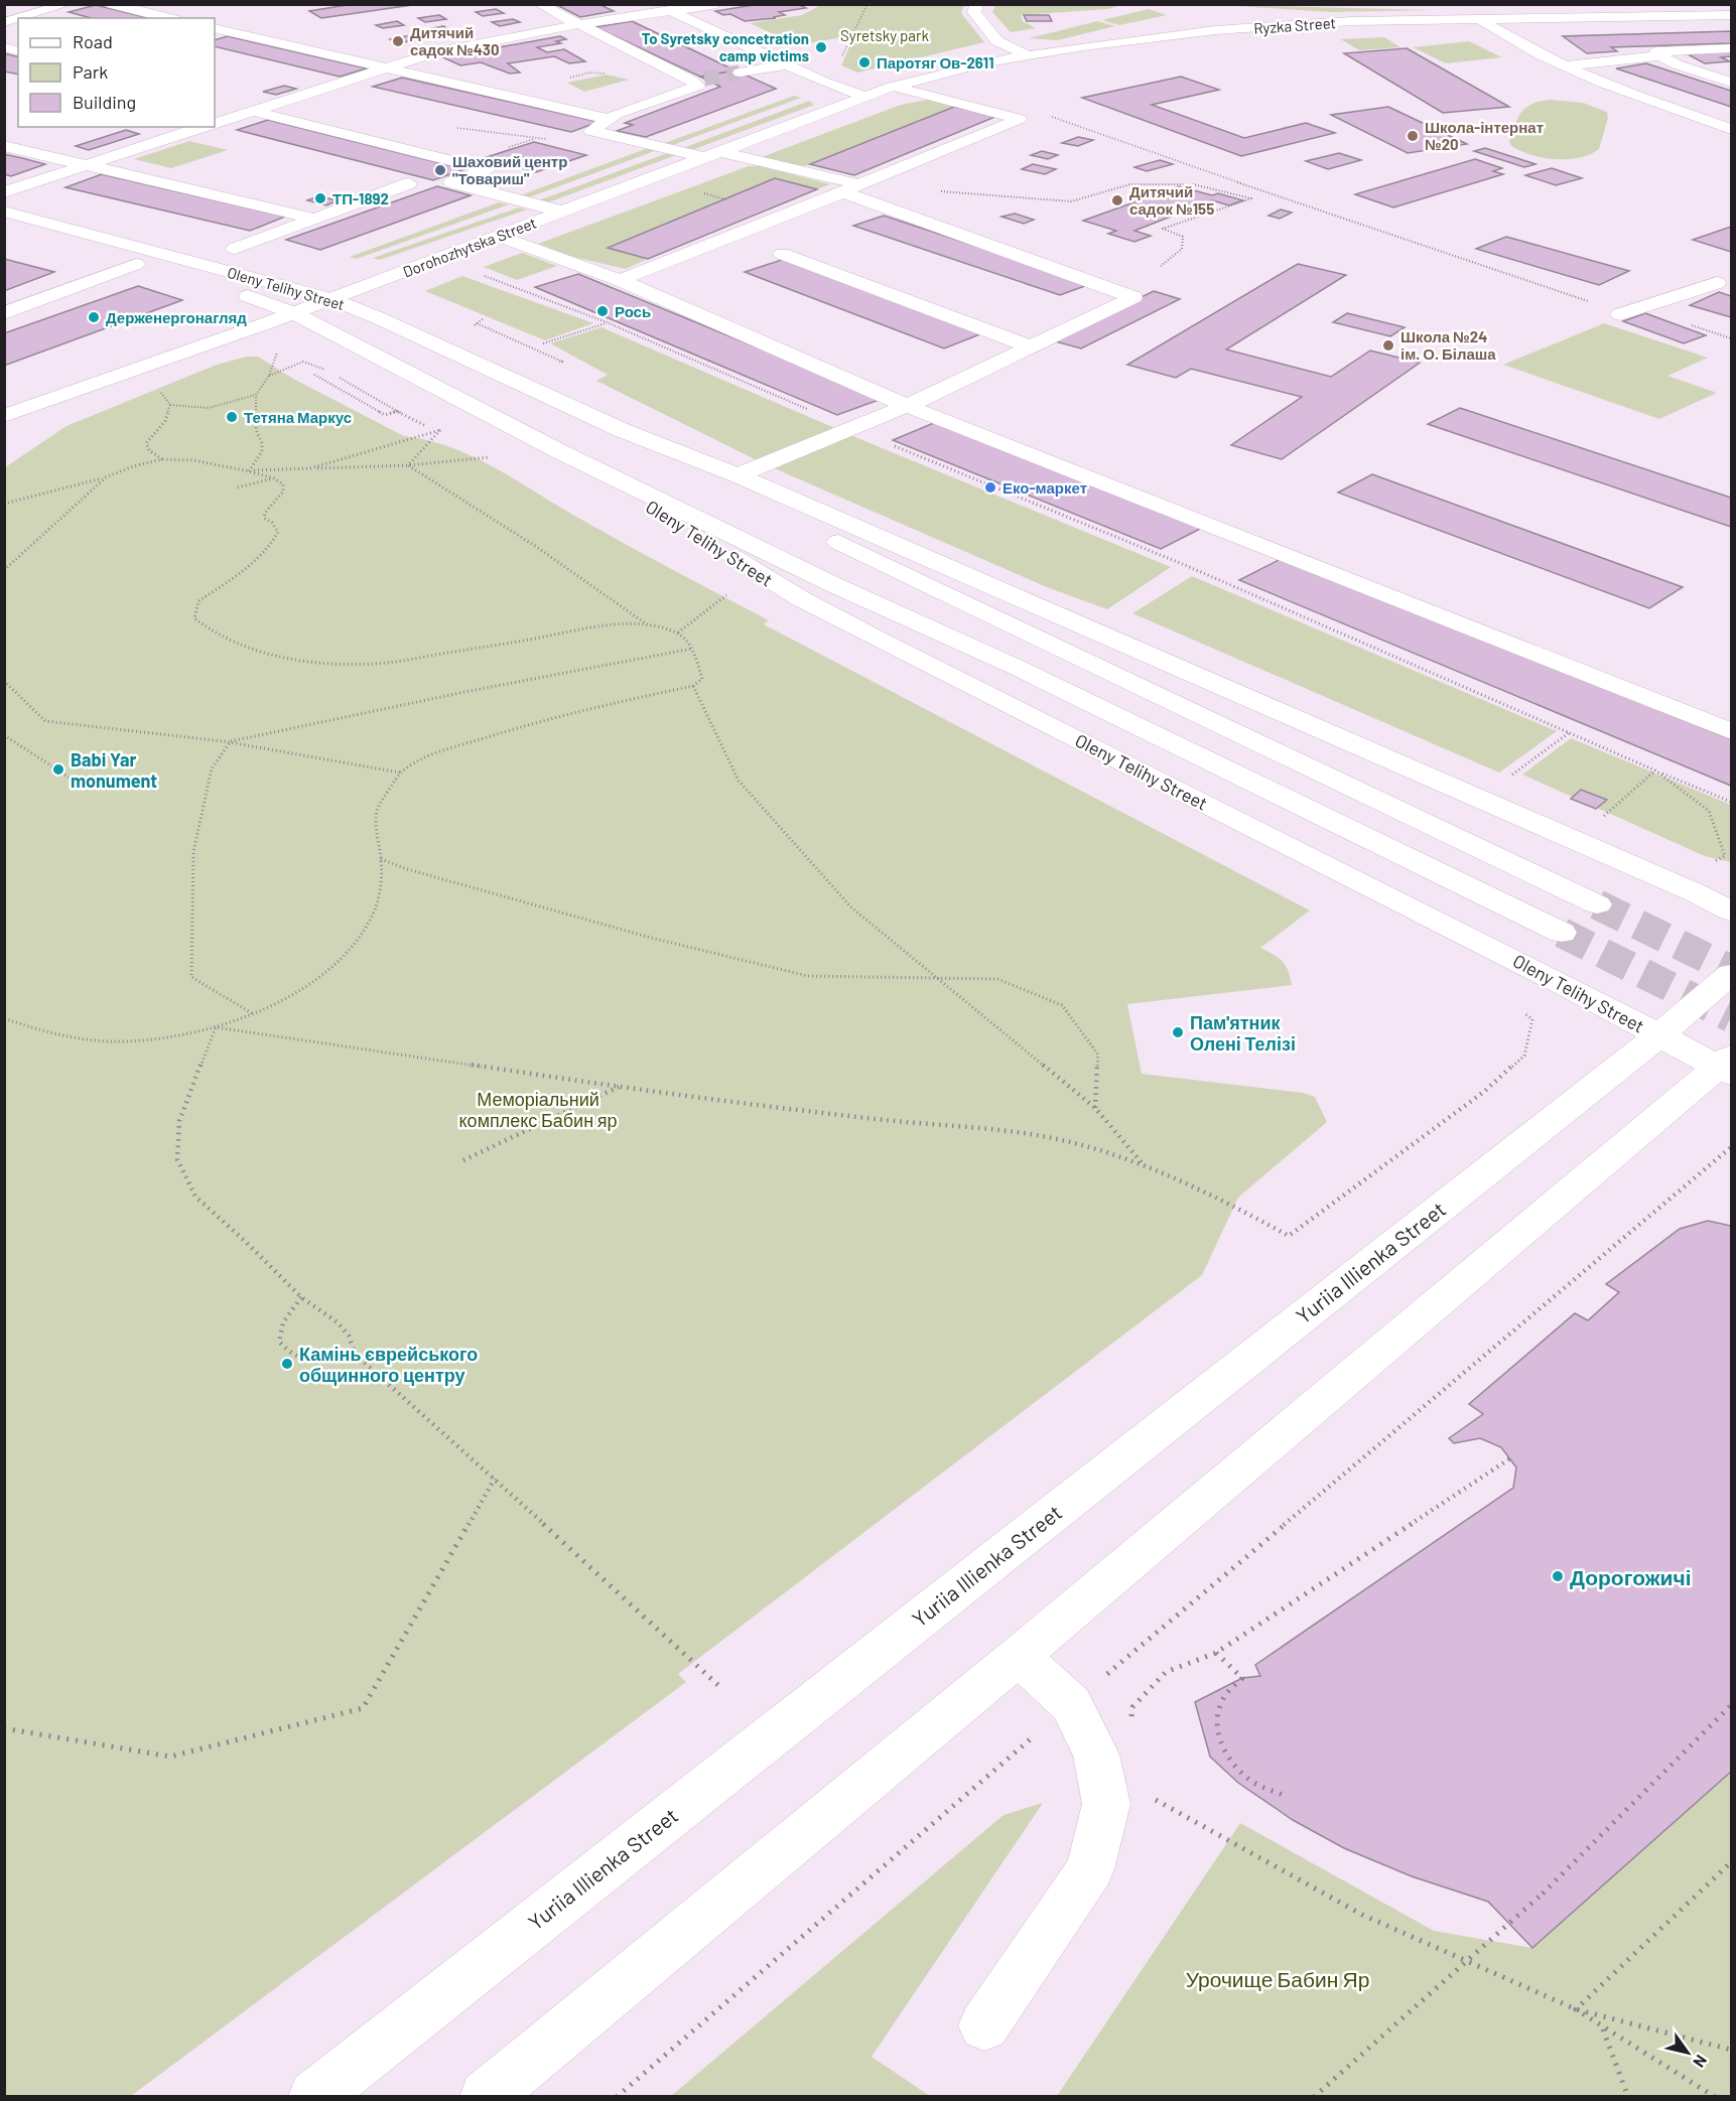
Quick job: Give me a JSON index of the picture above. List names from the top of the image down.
{
  "streets": {
    "main road": [
      "Ryzka Street",
      "Dorohozhytska Street",
      "Oleny Telihy Street",
      "Yuriia Illienka Street"
    ]
  },
  "crossings": [
    ["Ryzka Street", "Dorohozhytska Street"],
    ["Dorohozhytska Street", "Oleny Telihy Street"],
    ["Oleny Telihy Street", "Yuriia Illienka Street"]
  ],
  "parks": ["Syretsky park", "Меморіальний комплекс Бабин яр", "Урочище Бабин Яр"],
  "places": [
    "Дитячий садок №430",
    "To Syretsky concetration camp victims",
    "Паротяг Ов-2611",
    "Школа-інтернат №20",
    "Шаховий центр \"Товариш\"",
    "ТП-1892",
    "Дитячий садок №155",
    "Рось",
    "Держенергонагляд",
    "Школа №24 ім. О. Білаша",
    "Тетяна Маркус",
    "Еко-маркет",
    "Babi Yar monument",
    "Пам'ятник Олені Телізі",
    "Камінь єврейського общинного центру",
    "Дорогожичі"
  ],
  "legend": ["Road", "Park", "Building"],
  "north": "bottom right"
}
